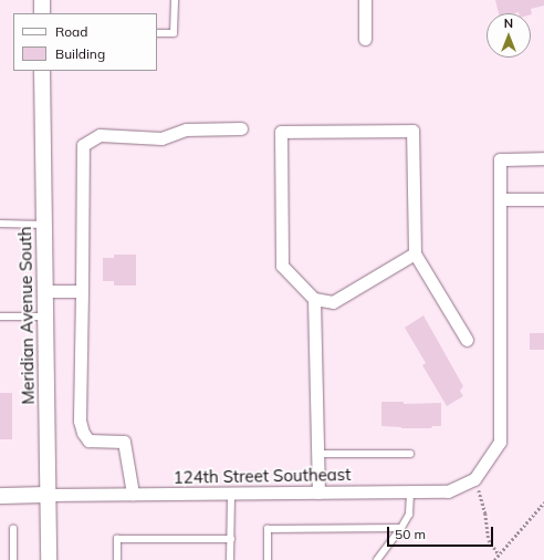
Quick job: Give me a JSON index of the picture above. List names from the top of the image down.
{
  "streets": {
    "street": ["Meridian Avenue South", "124th Street Southeast"]
  },
  "crossings": [
    ["Meridian Avenue South", "124th Street Southeast"]
  ],
  "legend": ["Road", "Building"],
  "scale_bar": "50 m",
  "north": "top"
}
